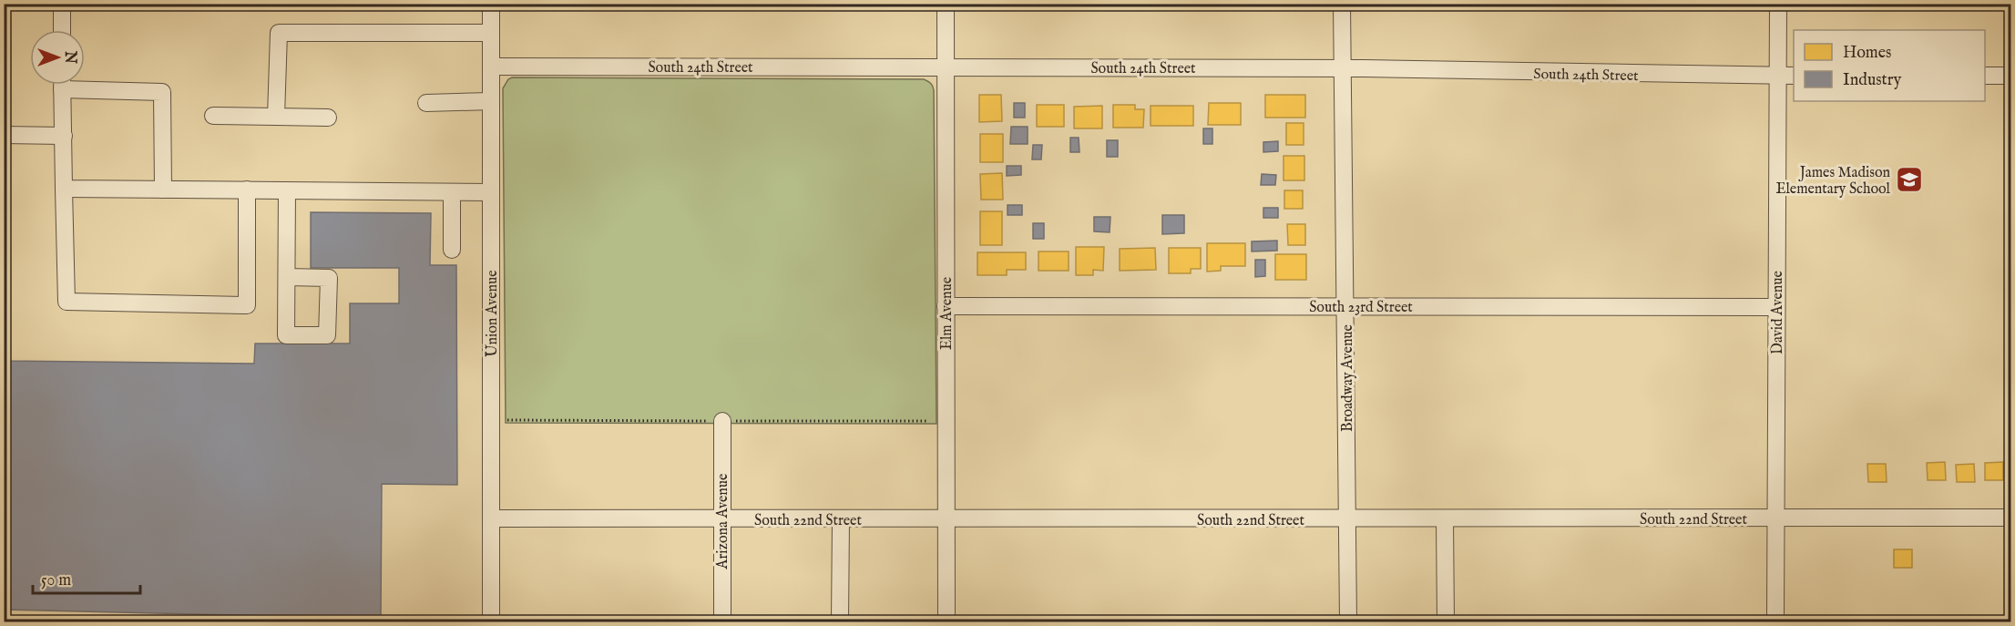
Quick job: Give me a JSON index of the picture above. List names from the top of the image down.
{
  "streets": {
    "street": [
      "South 24th Street",
      "South 23rd Street",
      "David Avenue",
      "Union Avenue",
      "Elm Avenue",
      "Broadway Avenue",
      "South 22nd Street",
      "Arizona Avenue"
    ]
  },
  "crossings": [
    ["South 24th Street", "David Avenue"],
    ["South 24th Street", "Union Avenue"],
    ["South 24th Street", "Elm Avenue"],
    ["South 24th Street", "Broadway Avenue"],
    ["South 23rd Street", "David Avenue"],
    ["South 23rd Street", "Elm Avenue"],
    ["South 23rd Street", "Broadway Avenue"],
    ["David Avenue", "South 22nd Street"],
    ["Union Avenue", "South 22nd Street"],
    ["Elm Avenue", "South 22nd Street"],
    ["Broadway Avenue", "South 22nd Street"],
    ["South 22nd Street", "Arizona Avenue"]
  ],
  "places": {
    "school or university": ["James Madison Elementary School"]
  },
  "legend": ["Homes", "Industry"],
  "scale_bar": "50 m",
  "north": "right"
}
